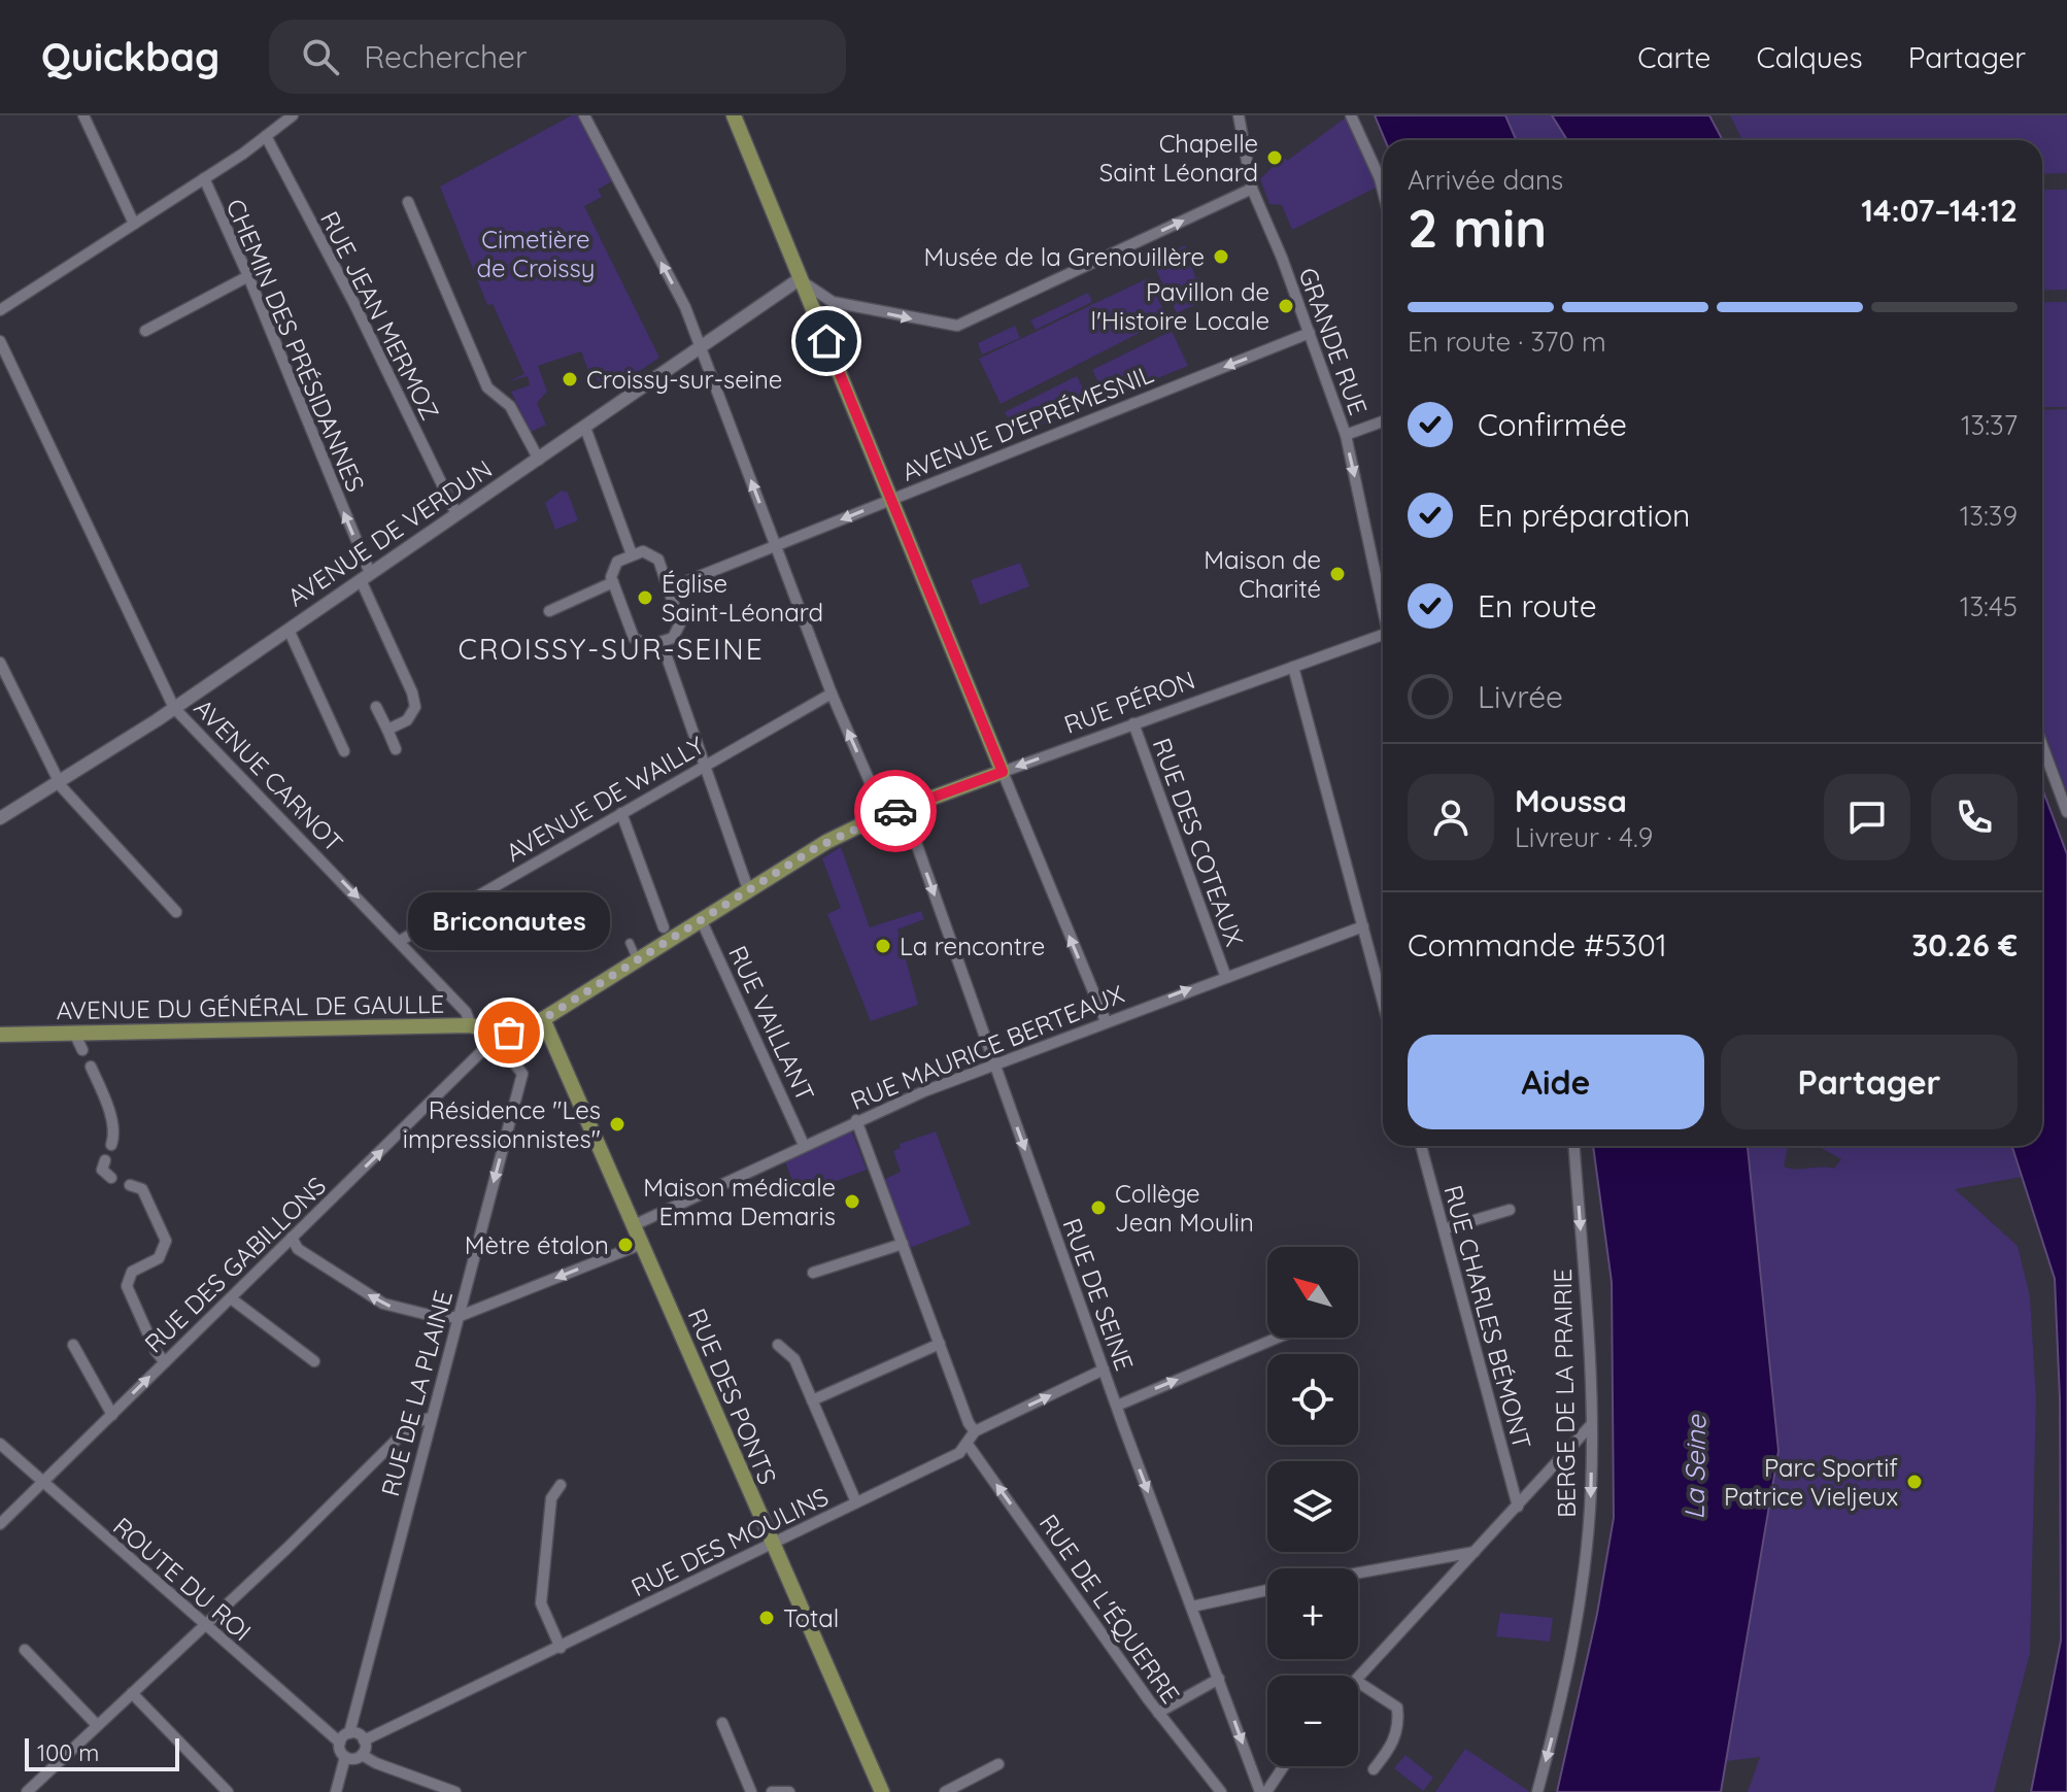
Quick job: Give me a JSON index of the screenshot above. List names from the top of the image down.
{
  "streets": {
    "main road": ["RUE PÉRON", "AVENUE DU GÉNÉRAL DE GAULLE", "RUE DES PONTS"],
    "street": [
      "RUE JEAN MERMOZ",
      "GRANDE RUE",
      "CHEMIN DES PRÉSIDANNES",
      "AVENUE D'EPRÉMESNIL",
      "AVENUE DE VERDUN",
      "AVENUE CARNOT",
      "AVENUE DE WAILLY",
      "RUE DES COTEAUX",
      "RUE VAILLANT",
      "RUE MAURICE BERTEAUX",
      "RUE DES GABILLONS",
      "RUE DE SEINE",
      "RUE CHARLES BÉMONT",
      "RUE DE LA PLAINE",
      "BERGE DE LA PRAIRIE",
      "RUE DES MOULINS",
      "ROUTE DU ROI",
      "RUE DE L'ÉQUERRE"
    ]
  },
  "crossings": [
    ["RUE JEAN MERMOZ", "AVENUE DE VERDUN"],
    ["GRANDE RUE", "AVENUE D'EPRÉMESNIL"],
    ["CHEMIN DES PRÉSIDANNES", "AVENUE DE VERDUN"],
    ["AVENUE DE VERDUN", "AVENUE CARNOT"],
    ["RUE PÉRON", "RUE DES COTEAUX"],
    ["RUE PÉRON", "AVENUE DU GÉNÉRAL DE GAULLE"],
    ["RUE PÉRON", "RUE VAILLANT"],
    ["RUE PÉRON", "RUE DES GABILLONS"],
    ["RUE PÉRON", "RUE DE SEINE"],
    ["RUE PÉRON", "RUE DE LA PLAINE"],
    ["RUE PÉRON", "RUE DES PONTS"],
    ["AVENUE CARNOT", "AVENUE DE WAILLY"],
    ["AVENUE CARNOT", "AVENUE DU GÉNÉRAL DE GAULLE"],
    ["RUE DES COTEAUX", "RUE MAURICE BERTEAUX"],
    ["AVENUE DU GÉNÉRAL DE GAULLE", "RUE DES GABILLONS"],
    ["AVENUE DU GÉNÉRAL DE GAULLE", "RUE DE LA PLAINE"],
    ["RUE VAILLANT", "RUE MAURICE BERTEAUX"],
    ["RUE MAURICE BERTEAUX", "RUE DE SEINE"],
    ["RUE MAURICE BERTEAUX", "RUE DES PONTS"],
    ["RUE DES GABILLONS", "RUE DE LA PLAINE"],
    ["RUE DES GABILLONS", "ROUTE DU ROI"],
    ["RUE DE LA PLAINE", "RUE DES MOULINS"],
    ["RUE DE LA PLAINE", "ROUTE DU ROI"],
    ["RUE DES PONTS", "RUE DES MOULINS"],
    ["RUE DES MOULINS", "ROUTE DU ROI"],
    ["RUE DES MOULINS", "RUE DE L'ÉQUERRE"]
  ],
  "one_way": [
    "CHEMIN DES PRÉSIDANNES",
    "AVENUE D'EPRÉMESNIL",
    "AVENUE CARNOT",
    "RUE DES GABILLONS",
    "RUE DE SEINE",
    "RUE DE LA PLAINE",
    "BERGE DE LA PRAIRIE",
    "RUE DE L'ÉQUERRE"
  ],
  "districts": ["CROISSY-SUR-SEINE"],
  "water": ["La Seine"],
  "parks": ["Cimetière de Croissy"],
  "places": [
    "Chapelle Saint Léonard",
    "Musée de la Grenouillère",
    "Pavillon de l'Histoire Locale",
    "Croissy-sur-seine",
    "Maison de Charité",
    "Église Saint-Léonard",
    "La rencontre",
    "Briconautes",
    "Résidence \"Les impressionnistes\"",
    "Maison médicale Emma Demaris",
    "Collège Jean Moulin",
    "Mètre étalon",
    "Parc Sportif Patrice Vieljeux",
    "Total"
  ],
  "scale_bar": "100 m",
  "north": "top left",
  "page": {
    "header": "Quickbag",
    "search": "Rechercher",
    "nav": ["Carte", "Calques", "Partager"],
    "heading": ["2 min", "Arrivée dans", "14:07–14:12"],
    "panel": [
      "Moussa",
      "Livreur · 4.9",
      "Commande #5301",
      "30.26 €"
    ],
    "bar": "En route · 370 m",
    "list": [
      ["Confirmée", "13:37"],
      ["En préparation", "13:39"],
      ["En route", "13:45"],
      "Livrée"
    ],
    "bubble": "Briconautes",
    "buttons": ["Aide", "Partager"],
    "map_buttons": ["+", "−"],
    "scale": "100 m"
  }
}
